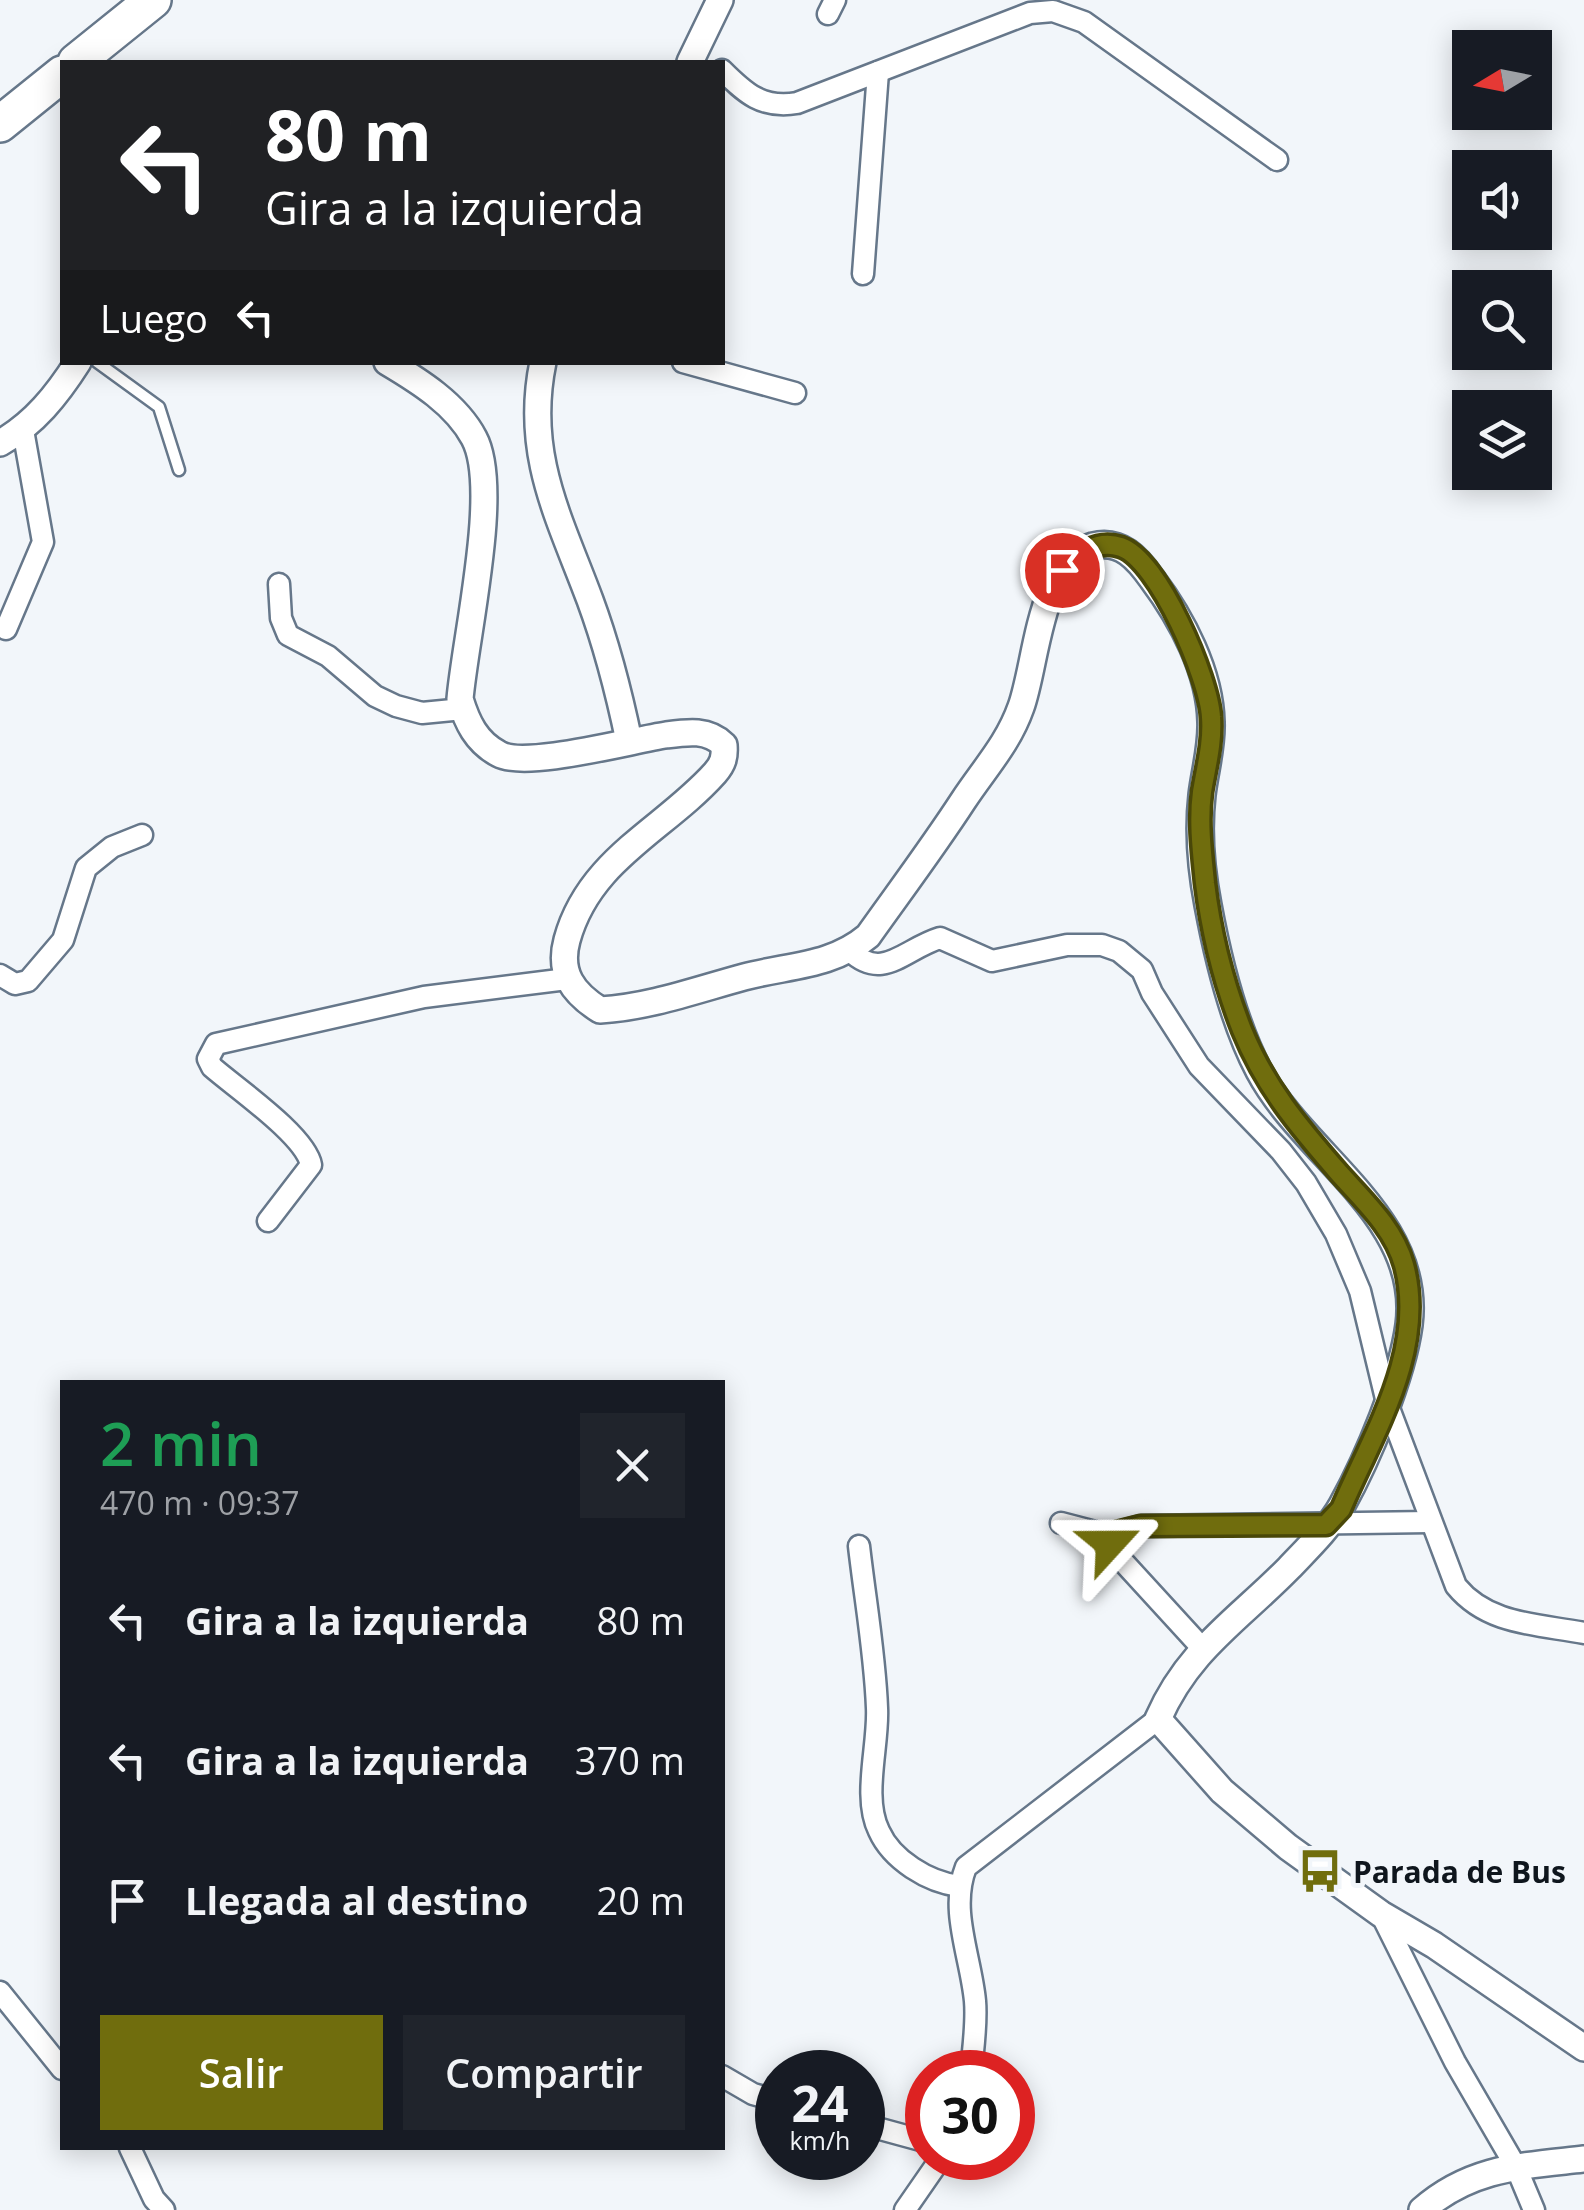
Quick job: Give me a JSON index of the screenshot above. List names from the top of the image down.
{
  "places": {
    "bus stop": ["Parada de Bus"]
  },
  "north": "left",
  "page": {
    "turn": ["80 m", "Gira a la izquierda"],
    "then": "Luego",
    "heading": ["2 min", "470 m · 09:37"],
    "list": [
      {
        "name": "Gira a la izquierda",
        "value": "80 m"
      },
      {
        "name": "Gira a la izquierda",
        "value": "370 m"
      },
      {
        "name": "Llegada al destino",
        "value": "20 m"
      }
    ],
    "buttons": ["Salir", "Compartir"],
    "speed": "24 km/h",
    "limit": "30"
  }
}
